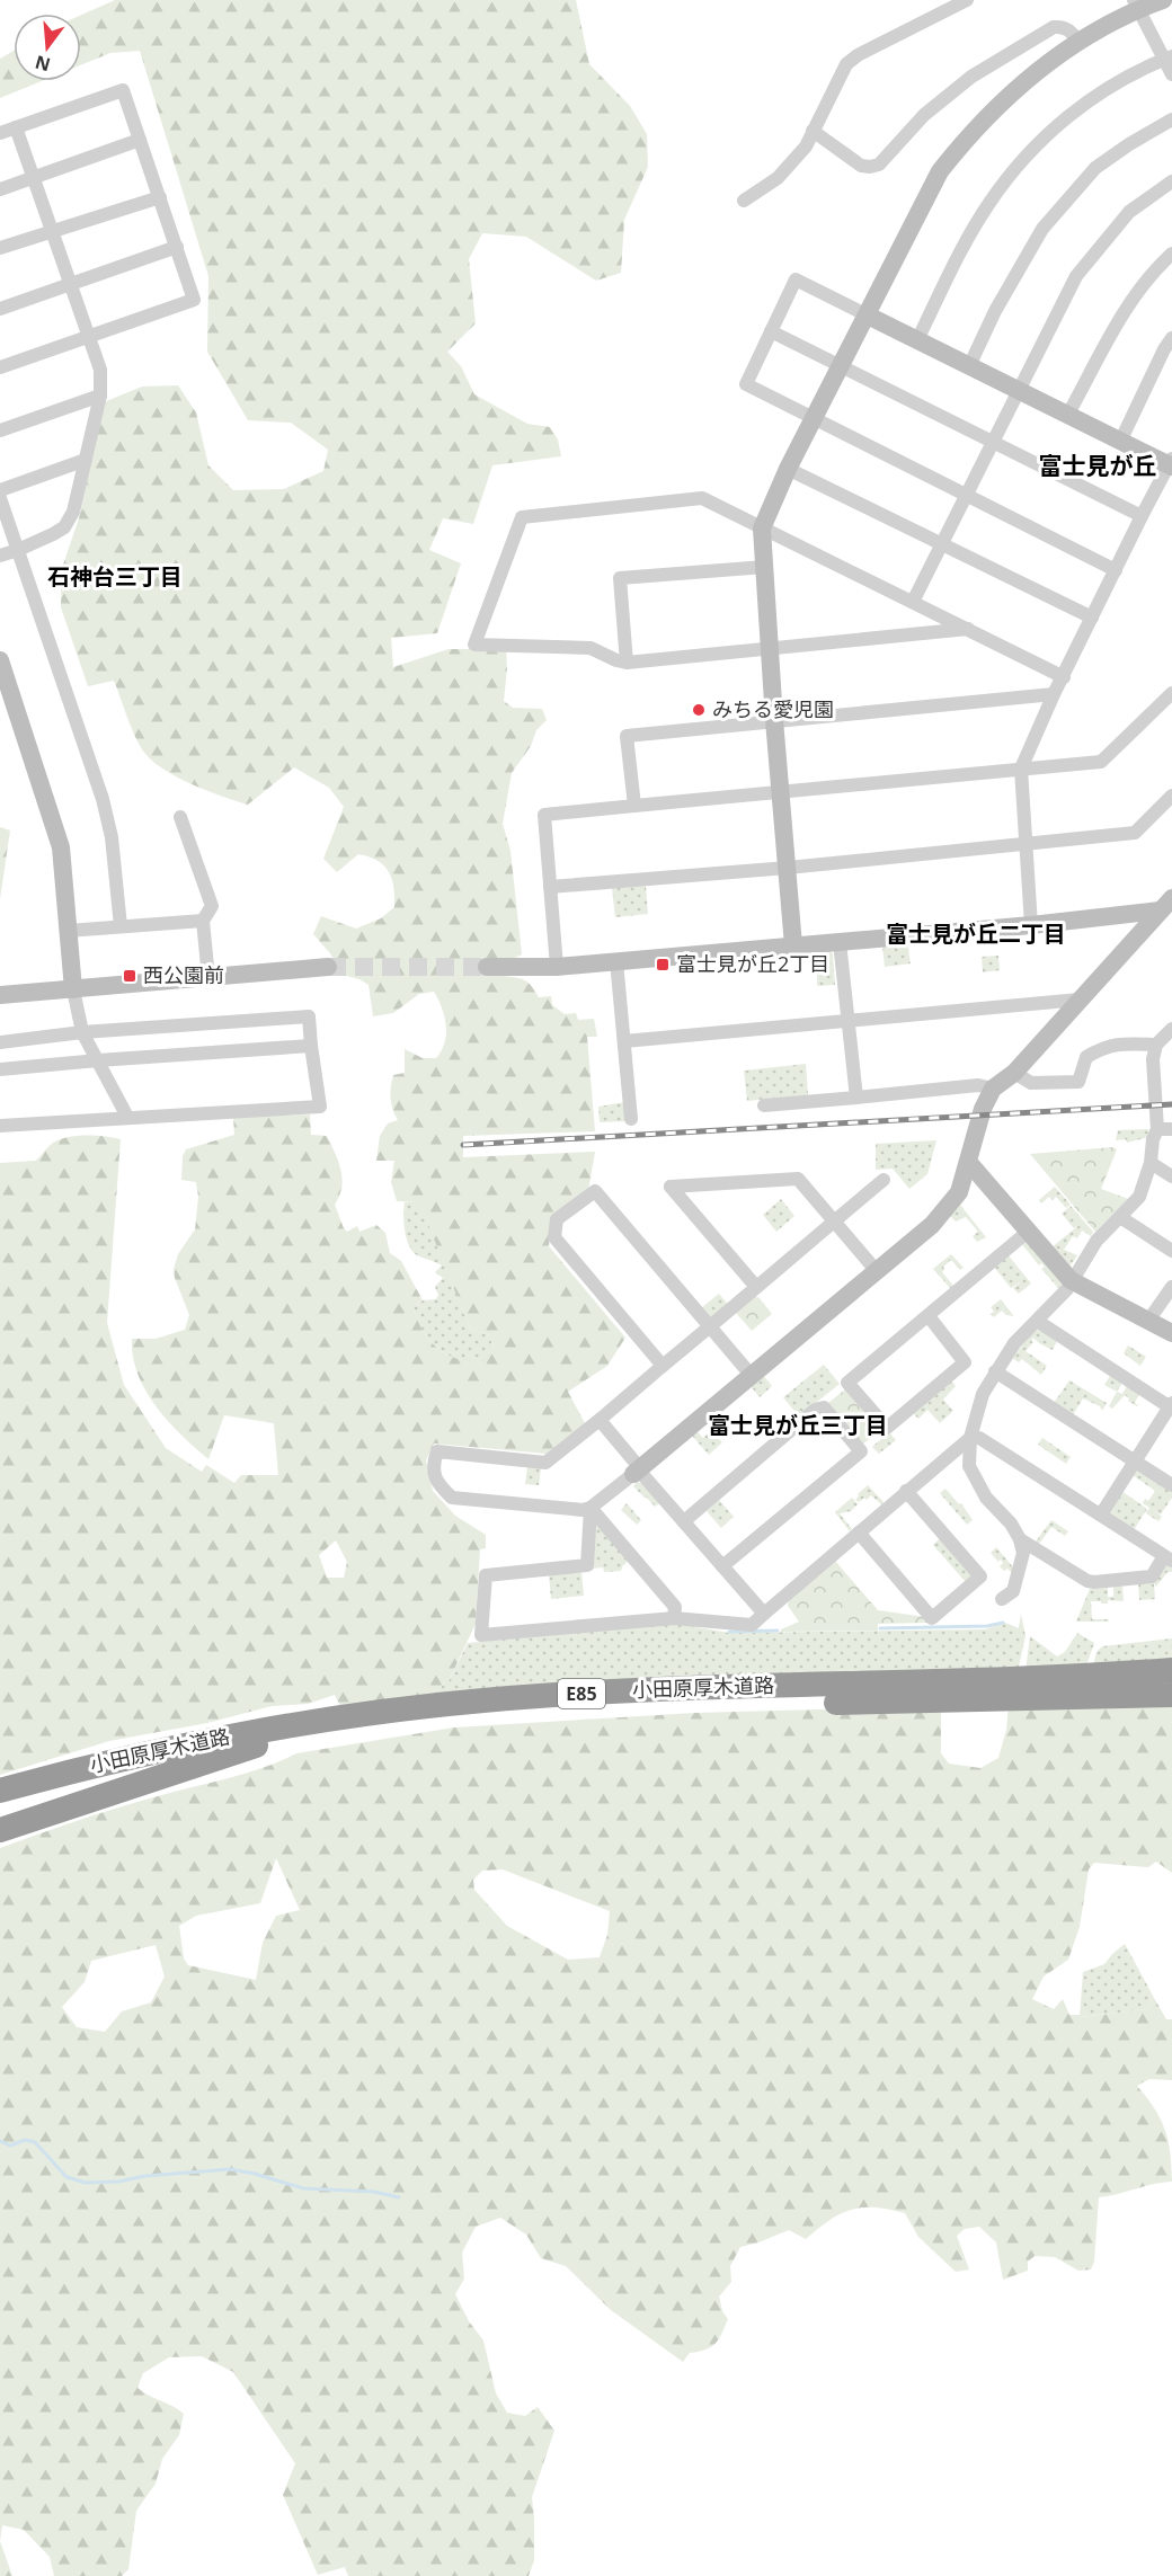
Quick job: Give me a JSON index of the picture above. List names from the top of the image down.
{
  "streets": {
    "highway": ["小田原厚木道路", "E85"]
  },
  "districts": [
    "富士見が丘",
    "石神台三丁目",
    "富士見が丘二丁目",
    "富士見が丘三丁目"
  ],
  "places": {
    "other": ["みちる愛児園"],
    "transit": ["富士見が丘2丁目", "西公園前"]
  },
  "north": "bottom"
}
